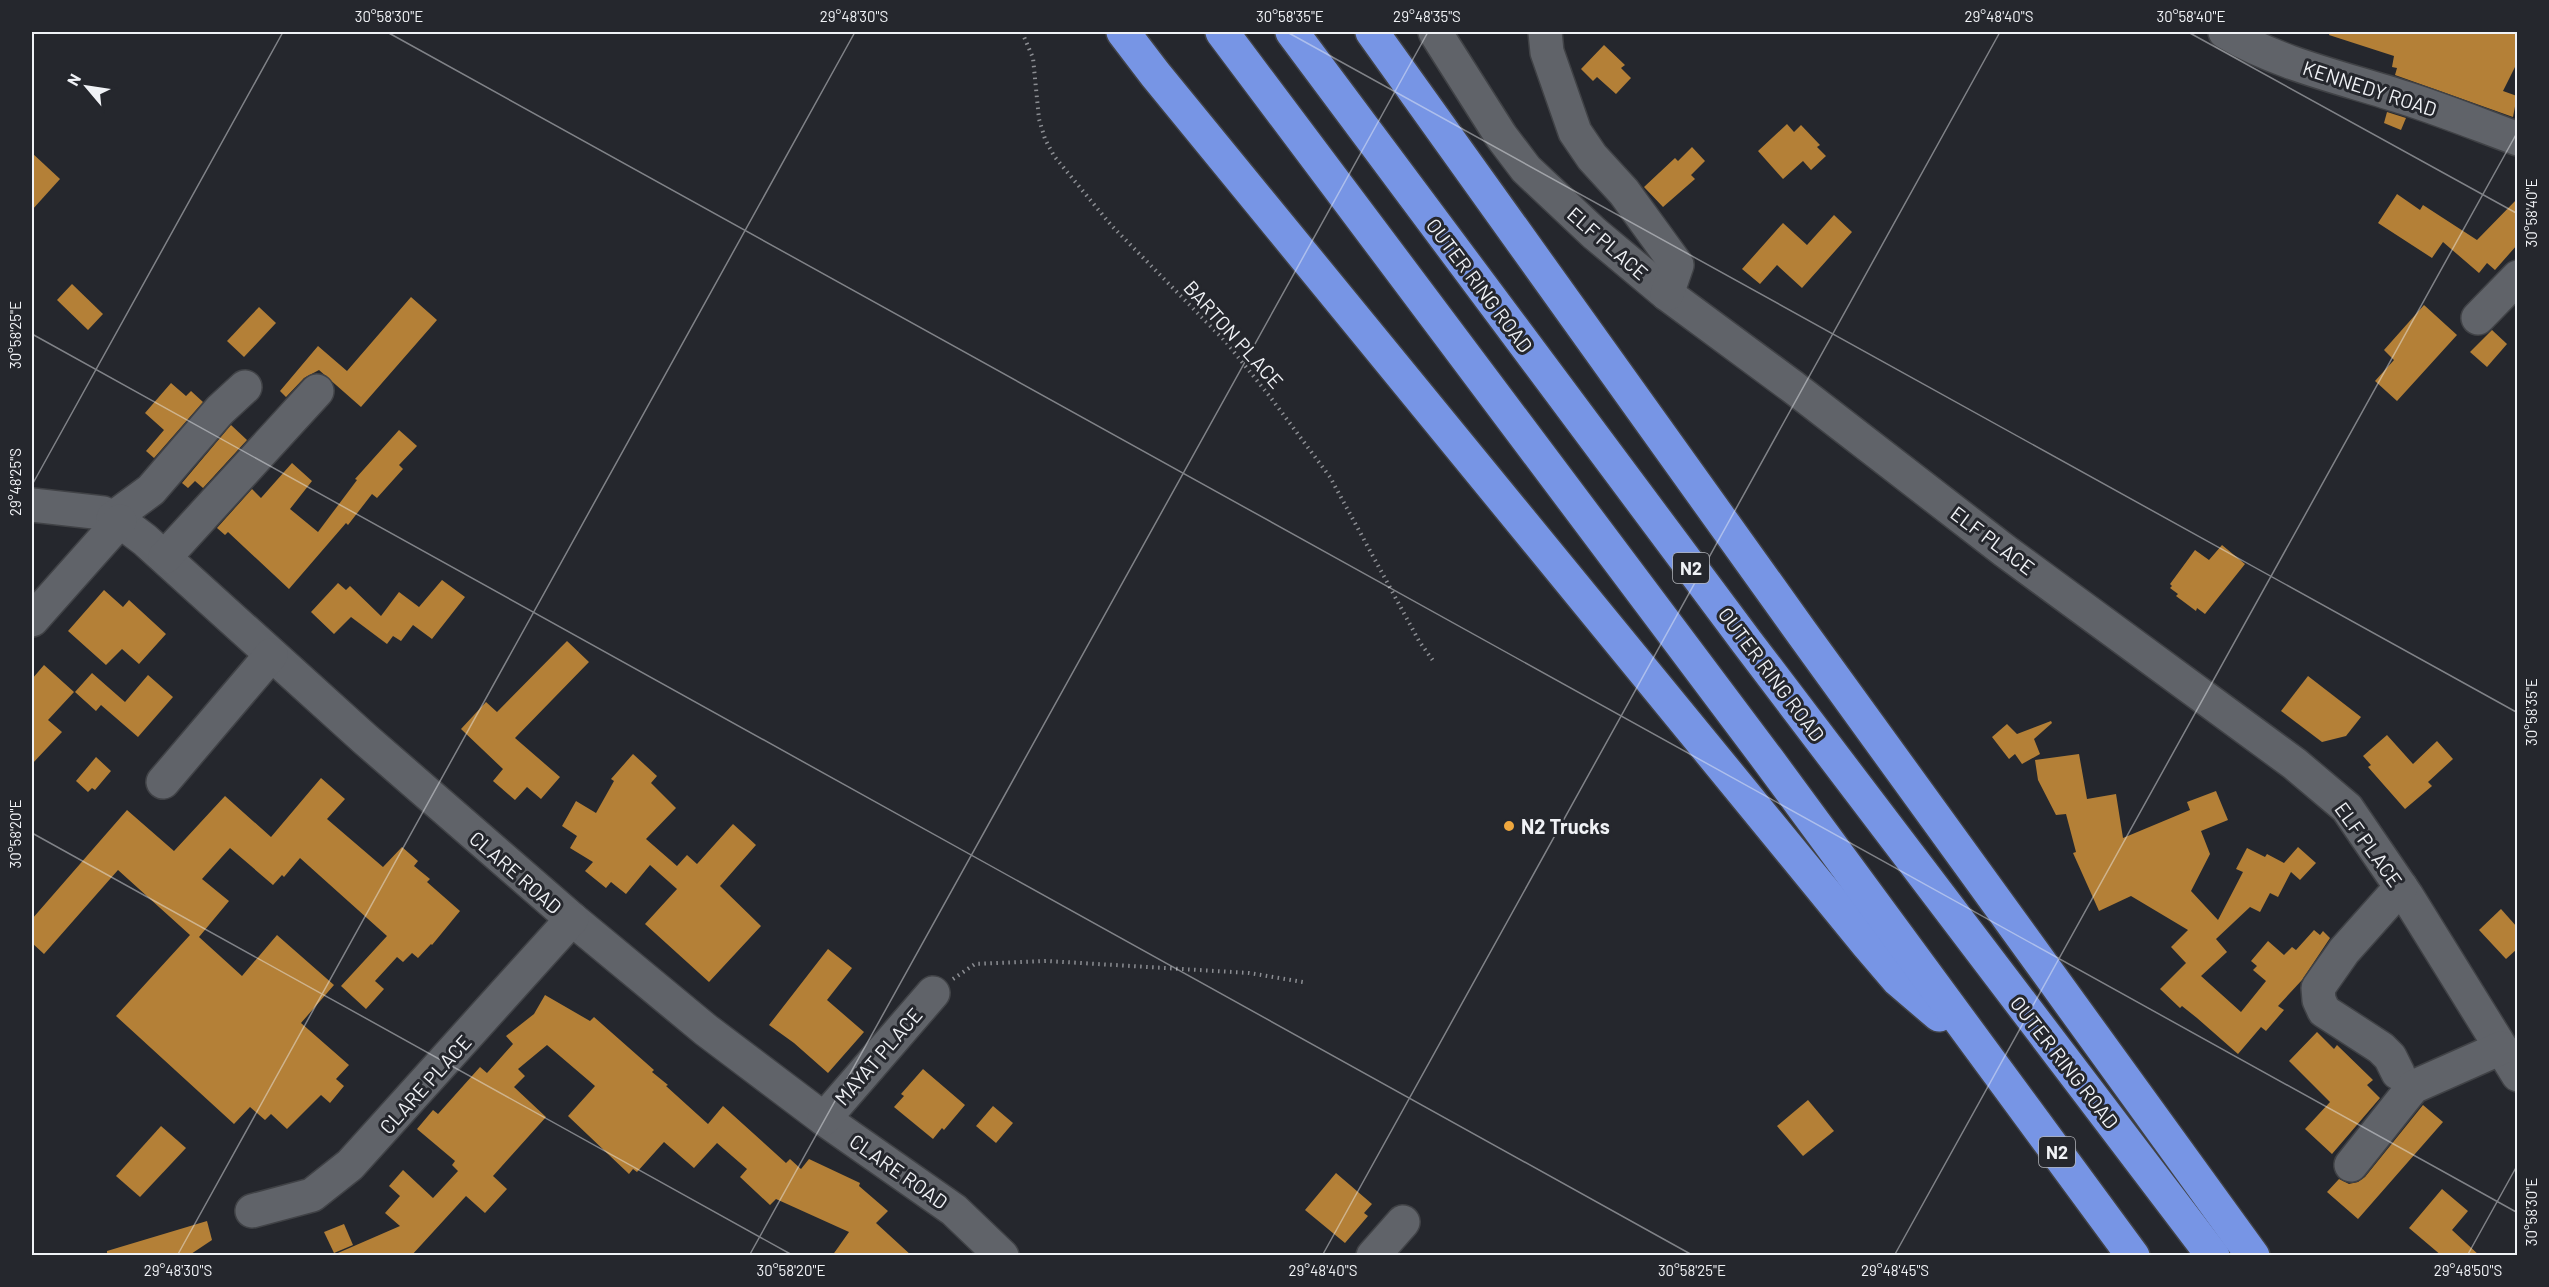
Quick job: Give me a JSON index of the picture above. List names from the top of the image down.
{
  "streets": {
    "highway": ["OUTER RING ROAD", "N2"],
    "street": [
      "KENNEDY ROAD",
      "ELF PLACE",
      "CLARE ROAD",
      "MAYAT PLACE",
      "CLARE PLACE"
    ],
    "path": ["BARTON PLACE"]
  },
  "crossings": [
    ["CLARE ROAD", "MAYAT PLACE"],
    ["CLARE ROAD", "CLARE PLACE"]
  ],
  "places": ["N2 Trucks"],
  "north": "top left",
  "coordinates": [
    "30°58'30\"E",
    "29°48'30\"S",
    "30°58'35\"E",
    "29°48'35\"S",
    "29°48'40\"S",
    "30°58'40\"E",
    "30°58'25\"E",
    "29°48'25\"S",
    "30°58'20\"E",
    "29°48'45\"S",
    "29°48'50\"S"
  ]
}
